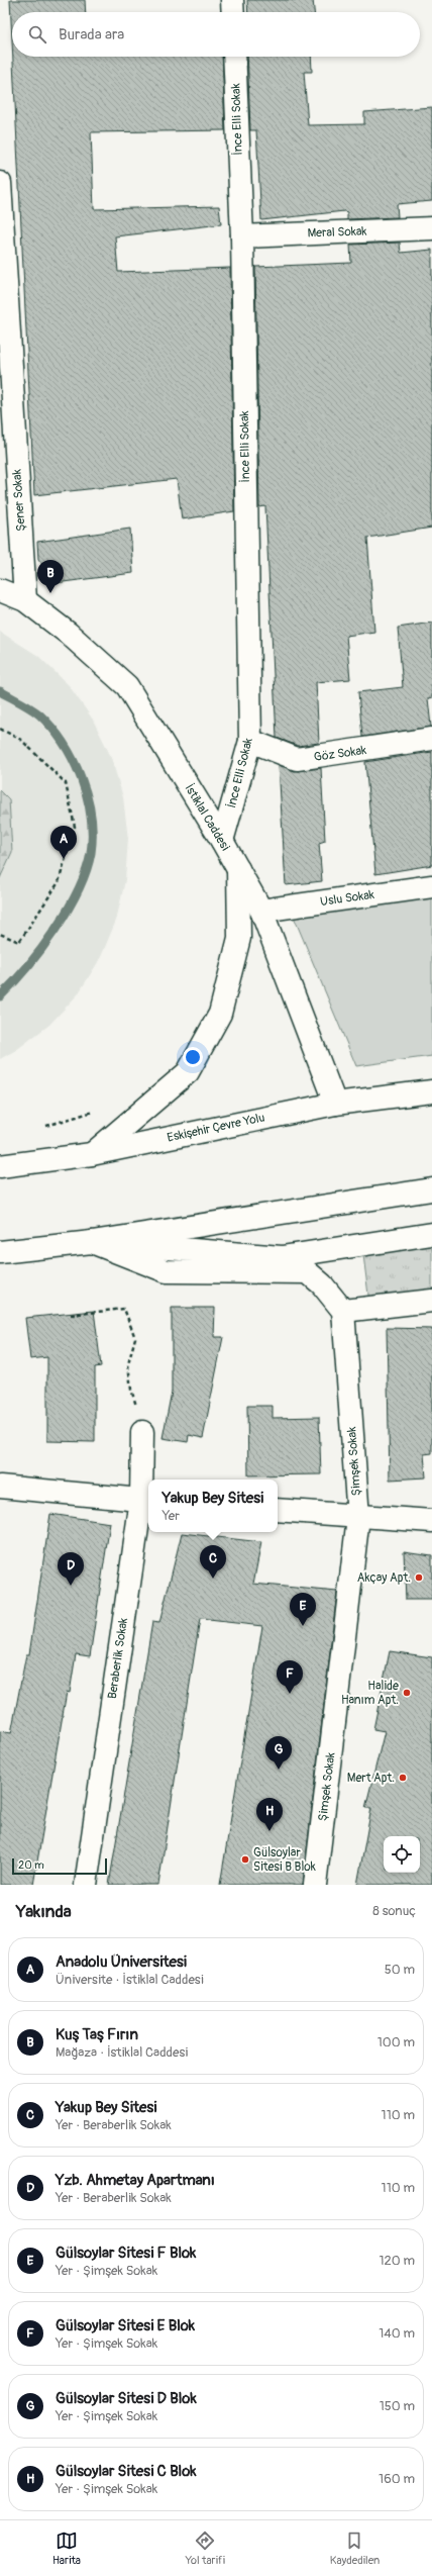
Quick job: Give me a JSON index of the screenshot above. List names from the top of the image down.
{
  "streets": {
    "main road": [
      "İnce Elli Sokak",
      "Meral Sokak",
      "Şener Sokak",
      "Göz Sokak",
      "İstiklal Caddesi",
      "Uslu Sokak",
      "Eskişehir Çevre Yolu",
      "Şimşek Sokak",
      "Beraberlik Sokak"
    ]
  },
  "crossings": [
    ["İnce Elli Sokak", "Meral Sokak"],
    ["İnce Elli Sokak", "Göz Sokak"],
    ["İnce Elli Sokak", "İstiklal Caddesi"],
    ["Şener Sokak", "İstiklal Caddesi"],
    ["İstiklal Caddesi", "Uslu Sokak"],
    ["İstiklal Caddesi", "Eskişehir Çevre Yolu"]
  ],
  "places": [
    "Akçay Apt.",
    "Halide Hanım Apt.",
    "Mert Apt.",
    "Gülsoylar Sitesi B Blok"
  ],
  "scale_bar": "20 m",
  "page": {
    "search": "Burada ara",
    "pins": [
      "B",
      "A",
      "C",
      "D",
      "E",
      "F",
      "G",
      "H"
    ],
    "popup": ["Yakup Bey Sitesi", "Yer"],
    "scale": "20 m",
    "heading": ["Yakında", "8 sonuç"],
    "list": [
      {
        "mark": "A",
        "name": "Anadolu Üniversitesi",
        "note": "Üniversite · İstiklal Caddesi",
        "value": "50 m"
      },
      {
        "mark": "B",
        "name": "Kuş Taş Fırın",
        "note": "Mağaza · İstiklal Caddesi",
        "value": "100 m"
      },
      {
        "mark": "C",
        "name": "Yakup Bey Sitesi",
        "note": "Yer · Beraberlik Sokak",
        "value": "110 m"
      },
      {
        "mark": "D",
        "name": "Yzb. Ahmetay Apartmanı",
        "note": "Yer · Beraberlik Sokak",
        "value": "110 m"
      },
      {
        "mark": "E",
        "name": "Gülsoylar Sitesi F Blok",
        "note": "Yer · Şimşek Sokak",
        "value": "120 m"
      },
      {
        "mark": "F",
        "name": "Gülsoylar Sitesi E Blok",
        "note": "Yer · Şimşek Sokak",
        "value": "140 m"
      },
      {
        "mark": "G",
        "name": "Gülsoylar Sitesi D Blok",
        "note": "Yer · Şimşek Sokak",
        "value": "150 m"
      },
      {
        "mark": "H",
        "name": "Gülsoylar Sitesi C Blok",
        "note": "Yer · Şimşek Sokak",
        "value": "160 m"
      }
    ],
    "nav": ["Harita", "Yol tarifi", "Kaydedilen"]
  }
}
